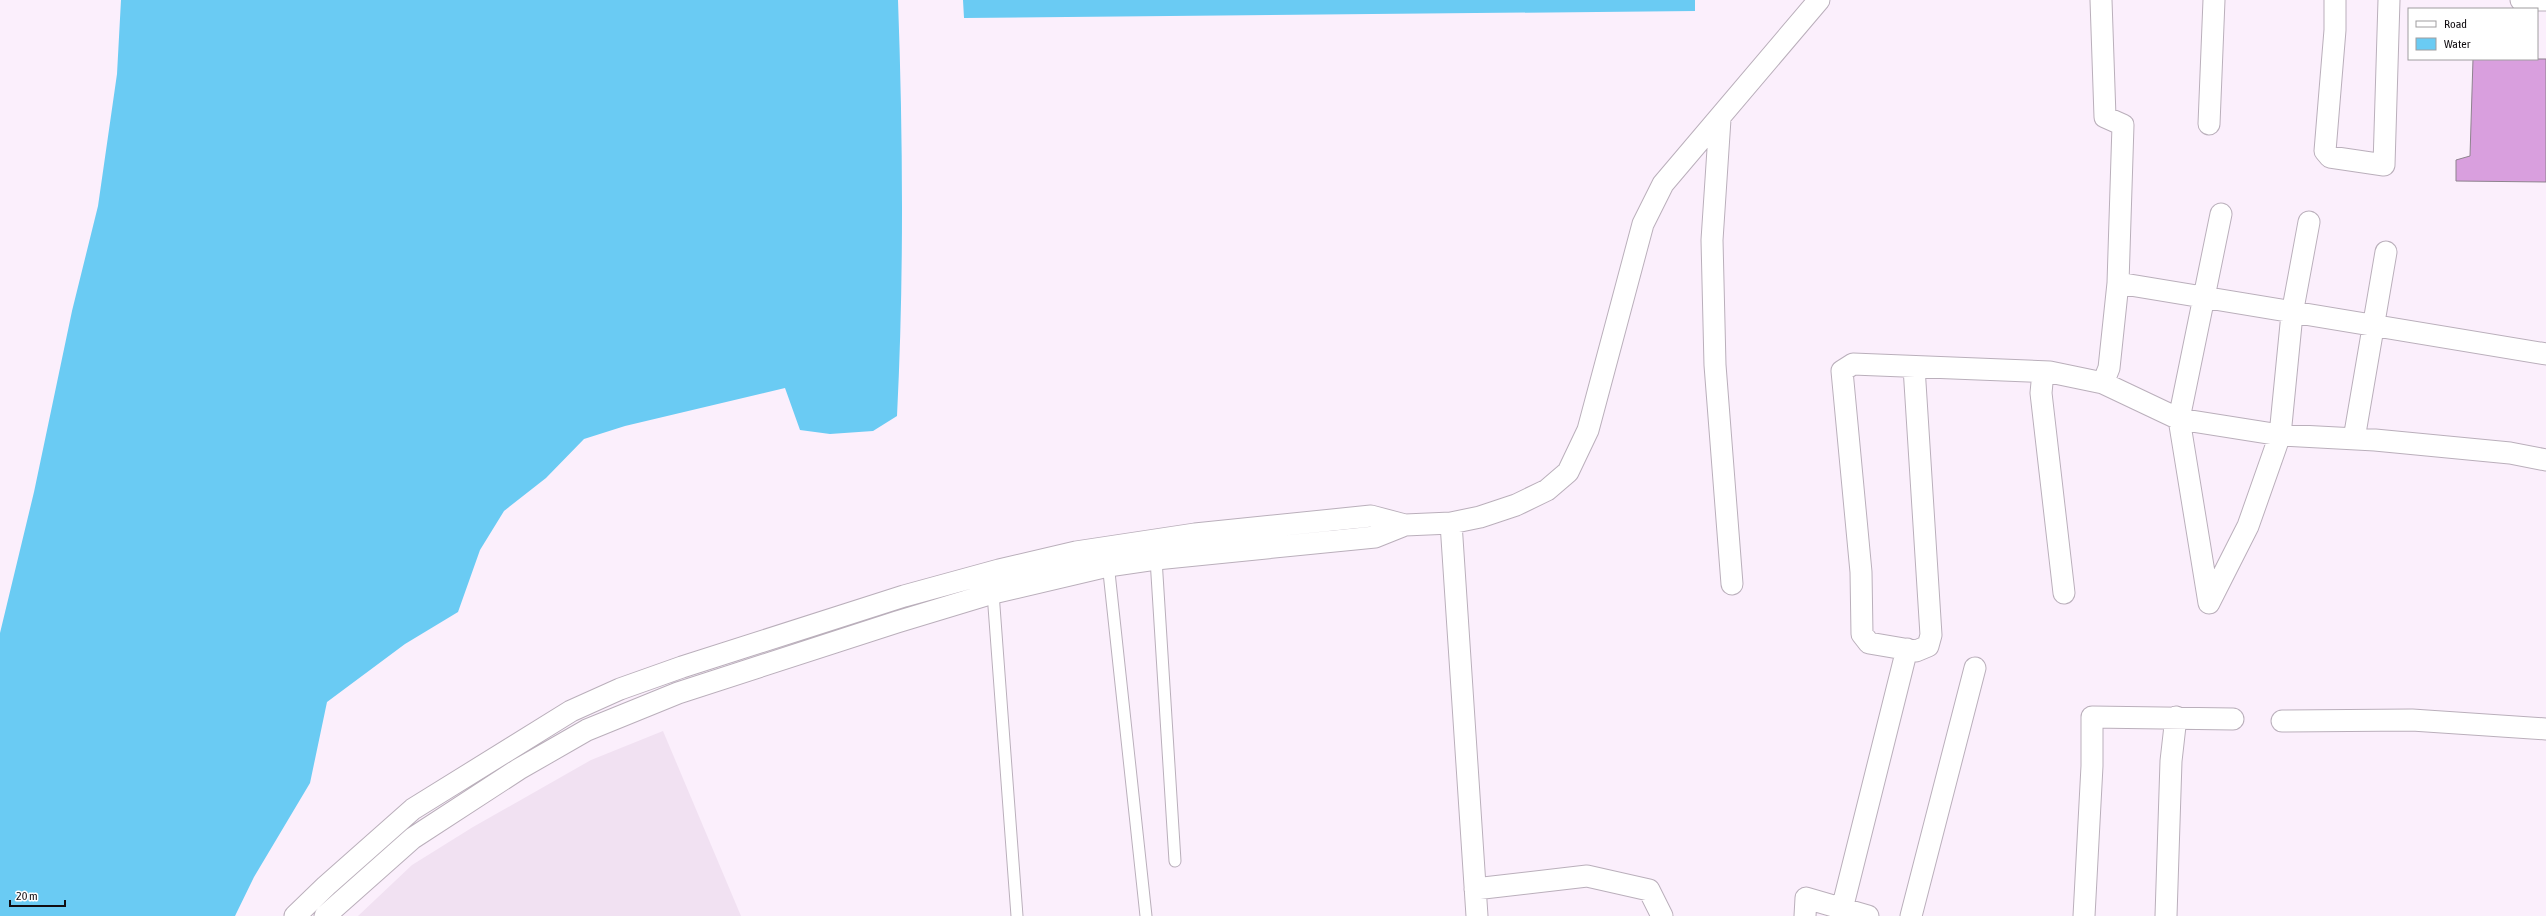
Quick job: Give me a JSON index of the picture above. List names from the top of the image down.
{
  "legend": ["Road", "Water"],
  "scale_bar": "20 m"
}
